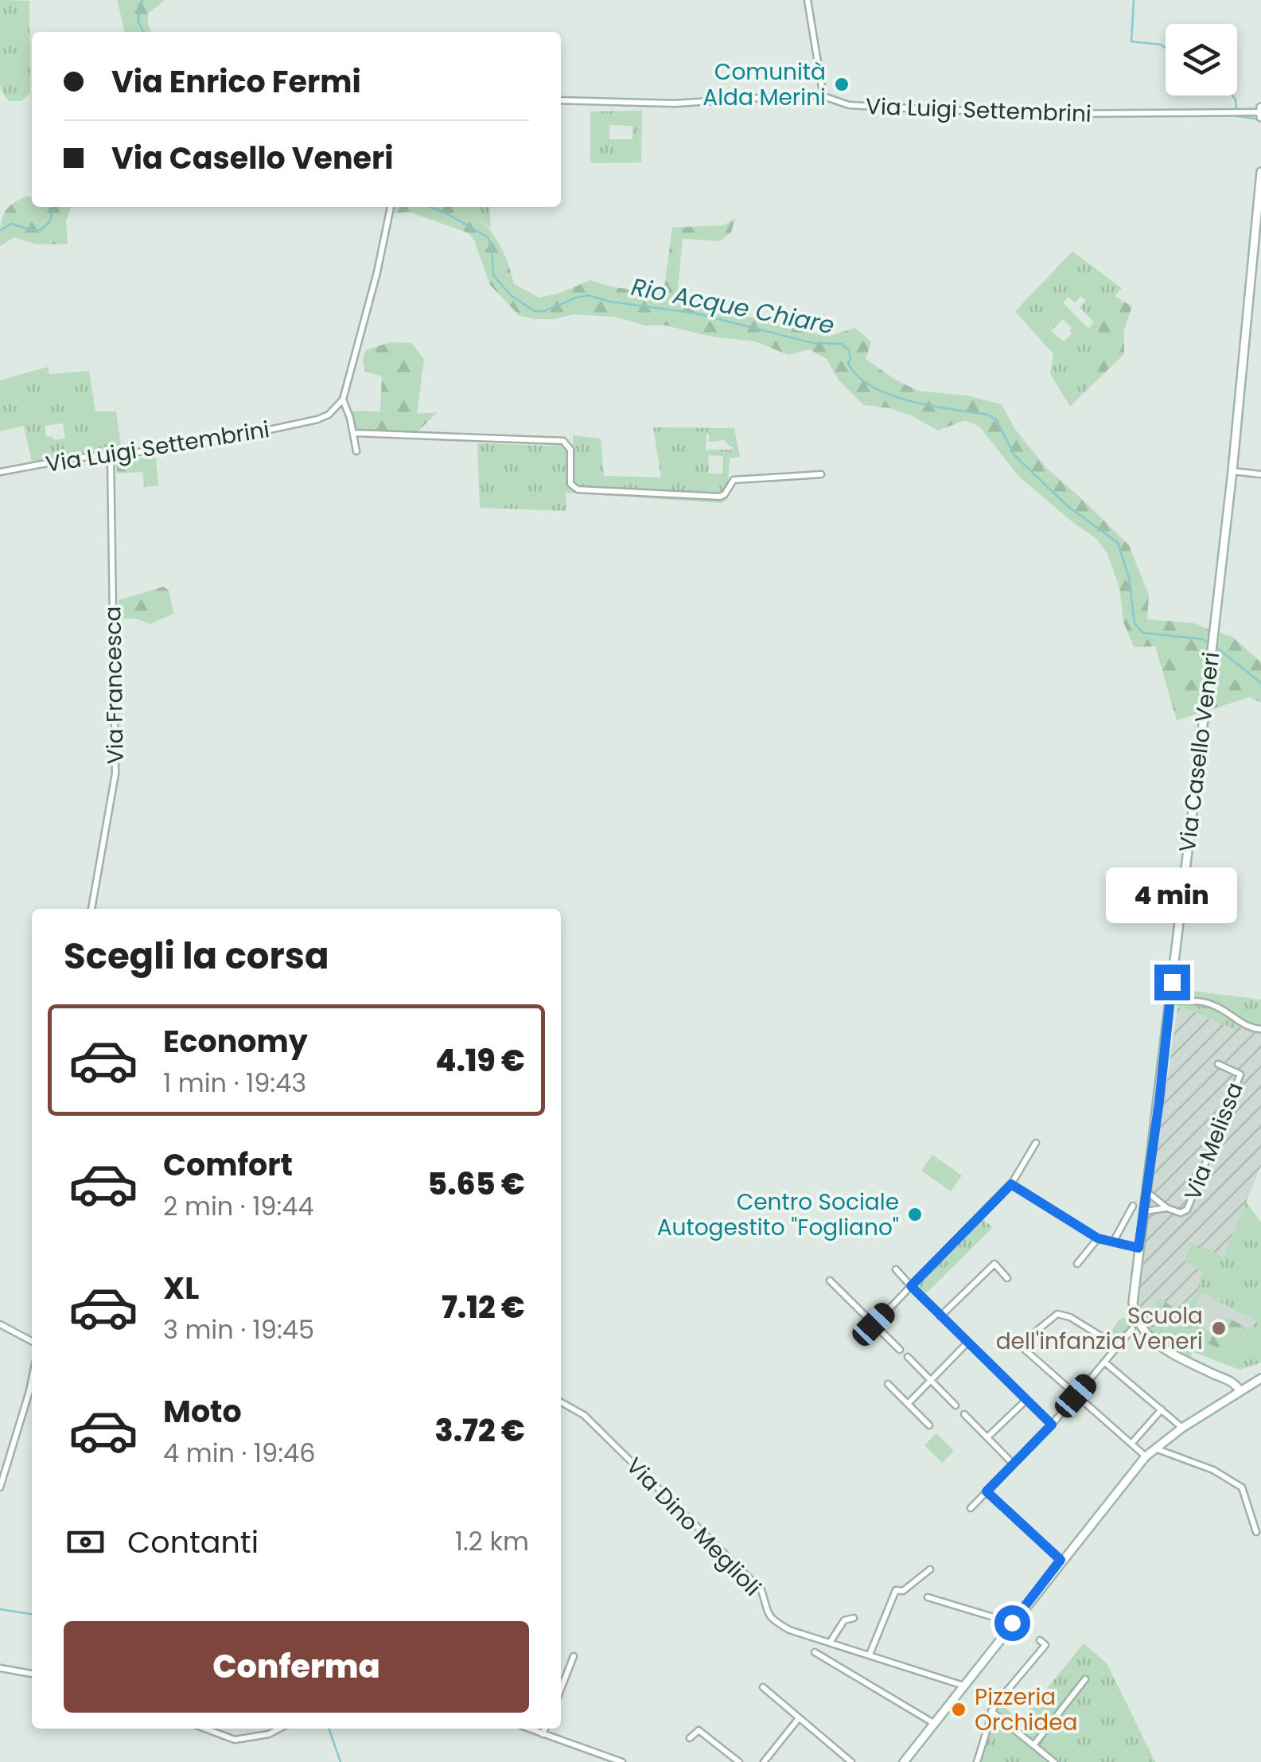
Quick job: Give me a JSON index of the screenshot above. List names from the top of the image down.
{
  "streets": {
    "street": [
      "Via Luigi Settembrini",
      "Via Francesca",
      "Via Casello Veneri",
      "Via Melissa",
      "Via Dino Meglioli"
    ]
  },
  "crossings": [
    ["Via Luigi Settembrini", "Via Francesca"],
    ["Via Casello Veneri", "Via Melissa"]
  ],
  "water": ["Rio Acque Chiare"],
  "places": [
    "Comunità Alda Merini",
    "Centro Sociale Autogestito \"Fogliano\"",
    "Scuola dell'infanzia Veneri",
    "Pizzeria Orchidea"
  ],
  "page": {
    "banner": ["Via Enrico Fermi", "Via Casello Veneri"],
    "bubble": "4 min",
    "heading": "Scegli la corsa",
    "list": [
      {
        "name": "Economy",
        "note": "1 min · 19:43",
        "value": "4.19 €"
      },
      {
        "name": "Comfort",
        "note": "2 min · 19:44",
        "value": "5.65 €"
      },
      {
        "name": "XL",
        "note": "3 min · 19:45",
        "value": "7.12 €"
      },
      {
        "name": "Moto",
        "note": "4 min · 19:46",
        "value": "3.72 €"
      }
    ],
    "pay": ["Contanti", "1.2 km"],
    "buttons": "Conferma"
  }
}
